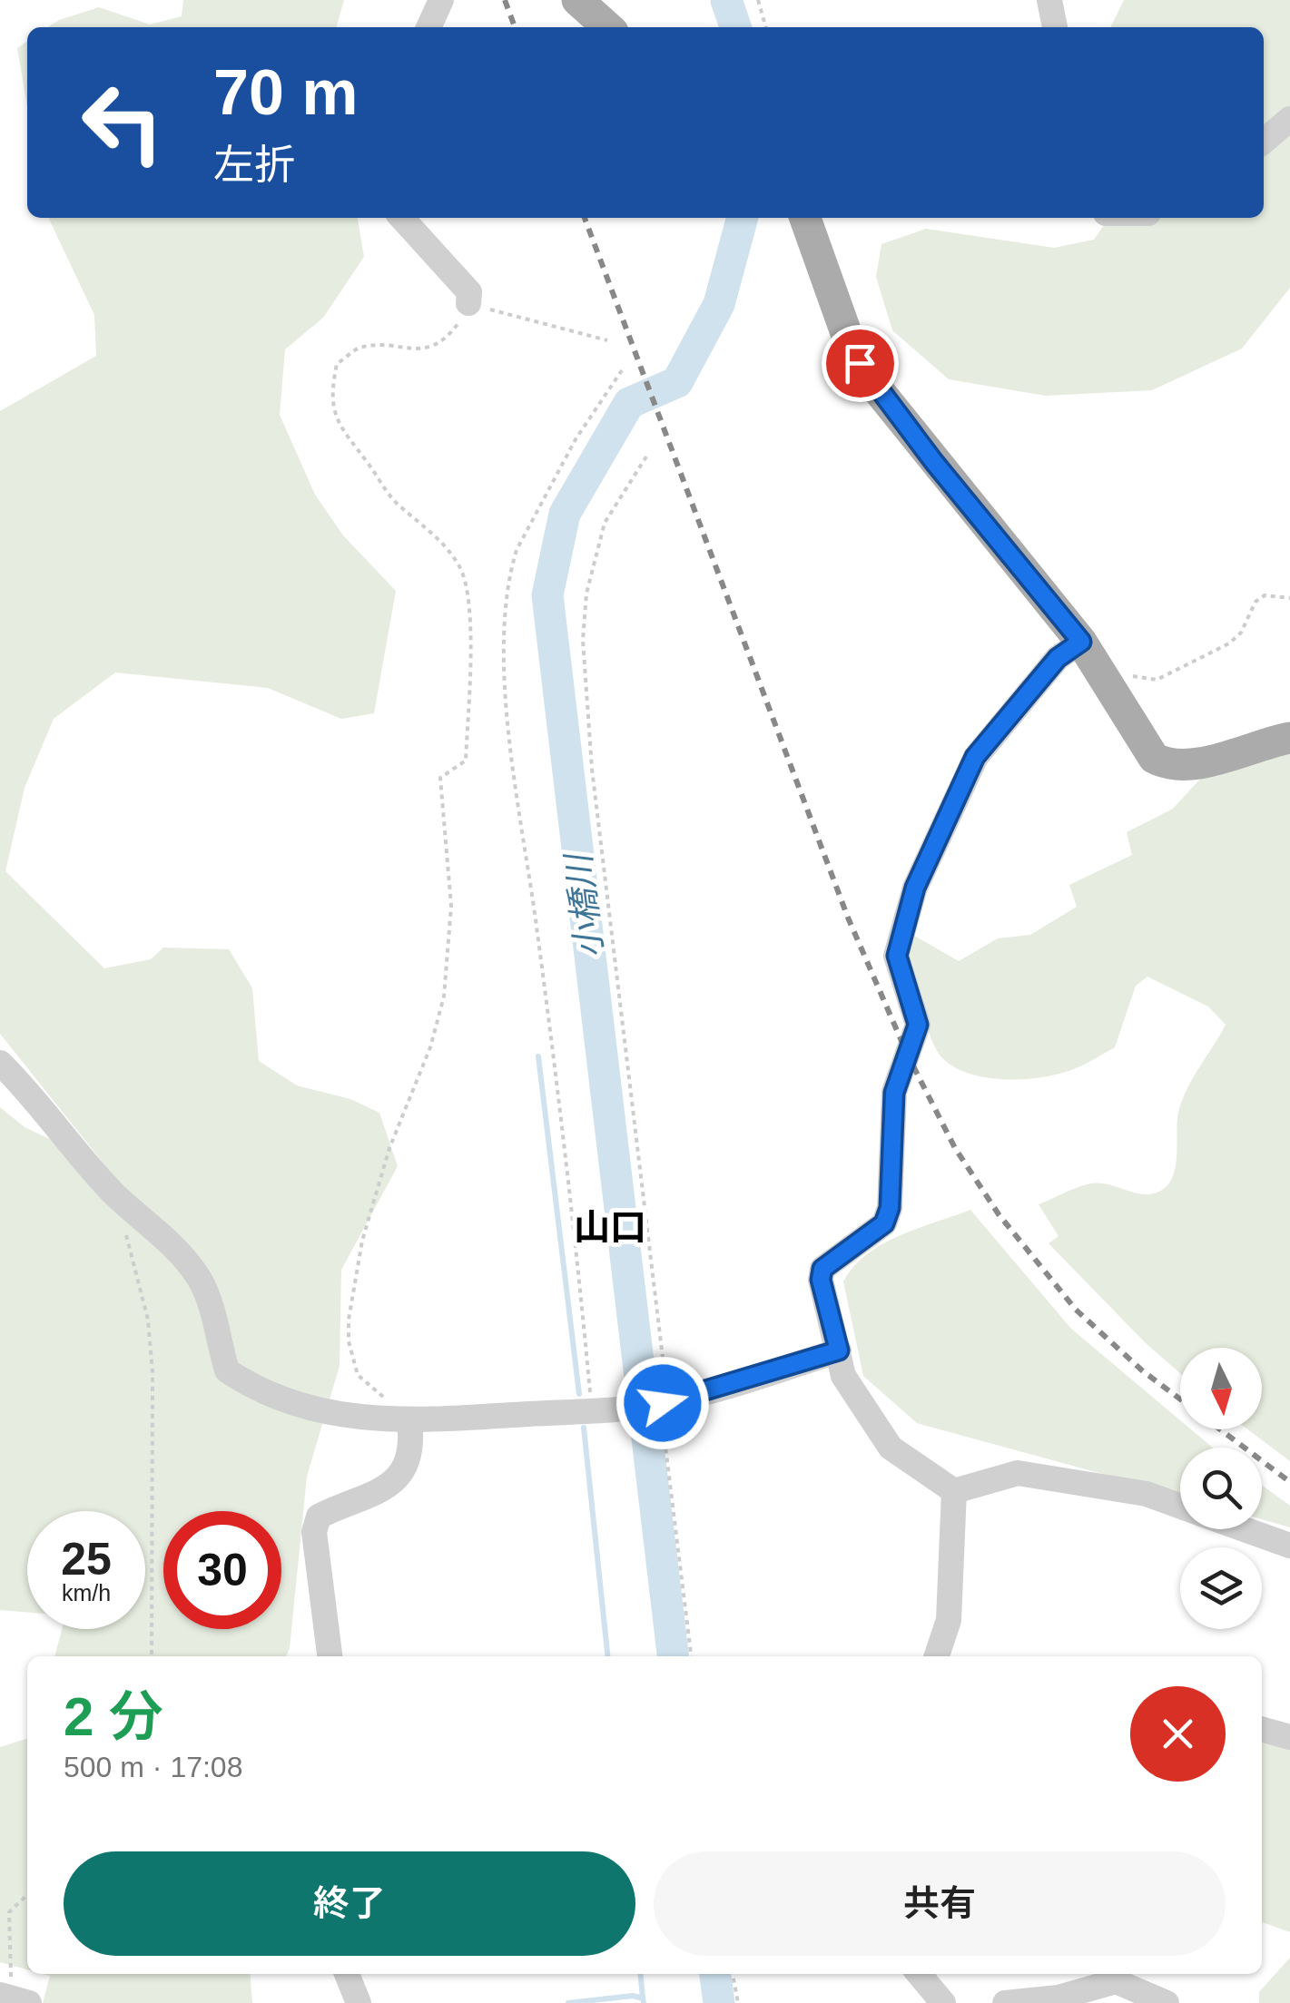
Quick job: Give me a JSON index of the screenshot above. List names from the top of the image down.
{
  "districts": ["山口"],
  "water": ["小橋川"],
  "north": "bottom",
  "page": {
    "turn": ["70 m", "左折"],
    "speed": "25 km/h",
    "limit": "30",
    "heading": ["2 分", "500 m · 17:08"],
    "buttons": ["終了", "共有"]
  }
}
